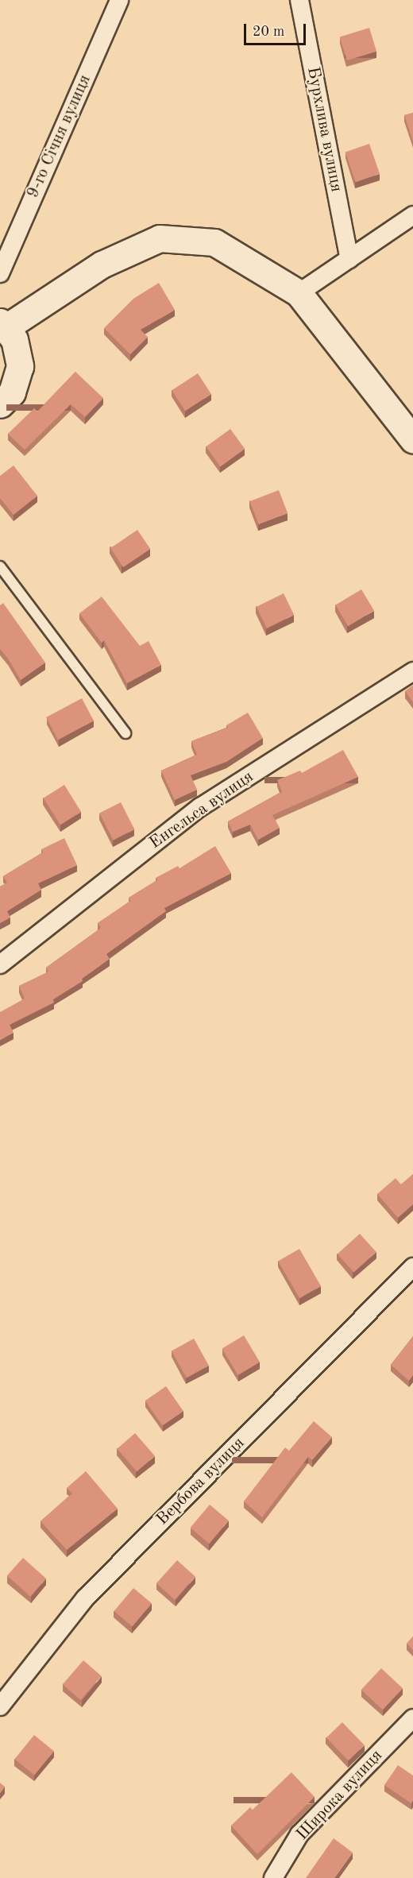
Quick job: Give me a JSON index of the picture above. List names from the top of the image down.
{
  "streets": {
    "street": [
      "Бурхлива вулиця",
      "9-го Січня вулиця",
      "Енгельса вулиця",
      "Вербова вулиця",
      "Широка вулиця"
    ]
  },
  "scale_bar": "20 m"
}
